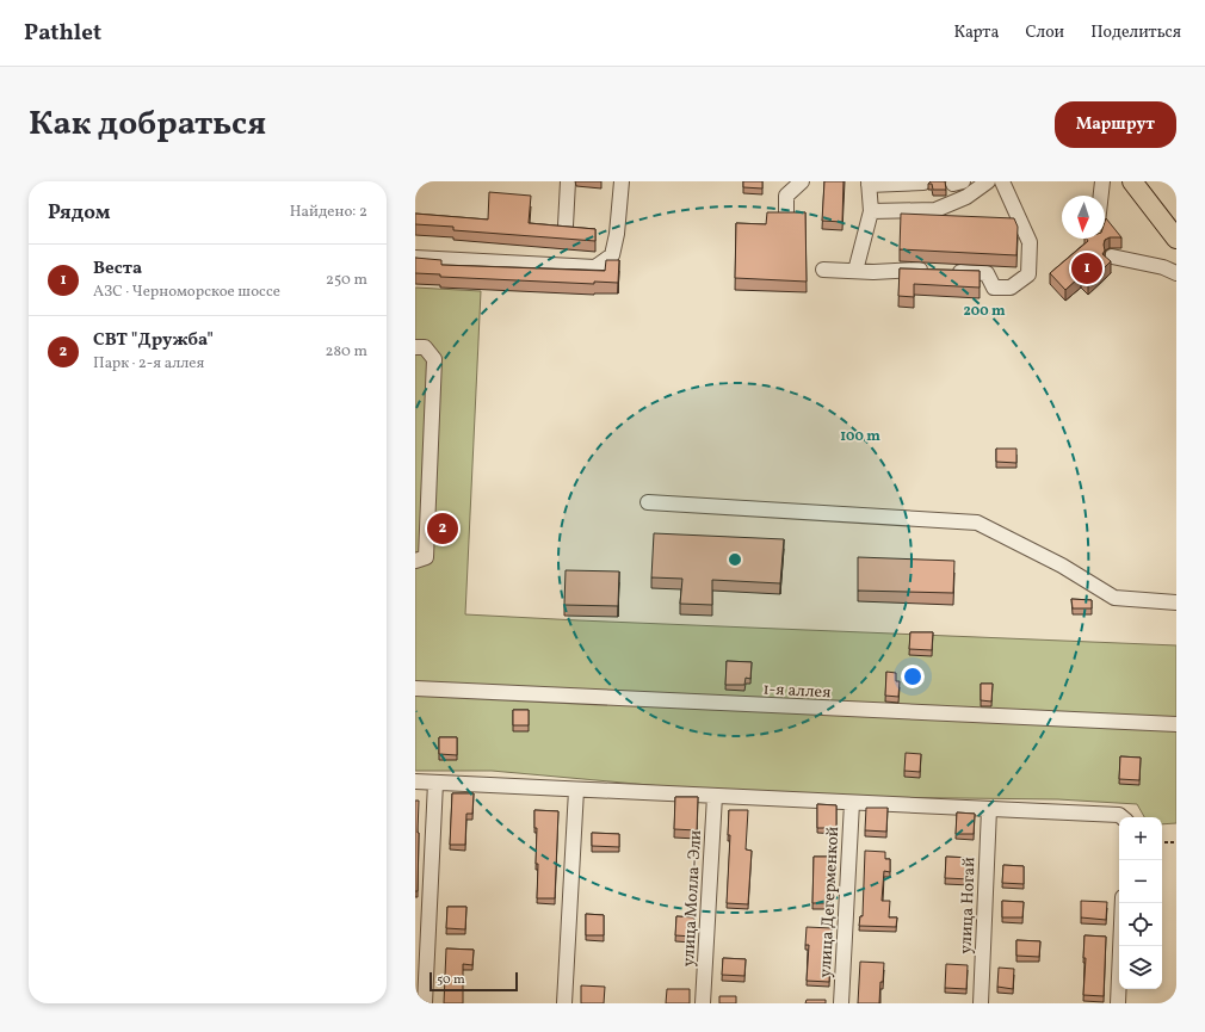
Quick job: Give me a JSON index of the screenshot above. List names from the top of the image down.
{
  "streets": {
    "street": [
      "1-я аллея",
      "улица Молла-Эли",
      "улица Дегерменкой",
      "улица Ногай"
    ]
  },
  "scale_bar": "50 m",
  "north": "bottom",
  "page": {
    "header": "Pathlet",
    "nav": ["Карта", "Слои", "Поделиться"],
    "title": "Как добраться",
    "buttons": "Маршрут",
    "heading": ["Рядом", "Найдено: 2"],
    "list": [
      {
        "mark": "1",
        "name": "Веста",
        "note": "АЗС · Черноморское шоссе",
        "value": "250 m"
      },
      {
        "mark": "2",
        "name": "СВТ \"Дружба\"",
        "note": "Парк · 2-я аллея",
        "value": "280 m"
      }
    ],
    "pins": ["1", "2"],
    "map_buttons": ["+", "−"],
    "scale": "50 m"
  },
  "rings": ["200 m", "100 m"]
}
